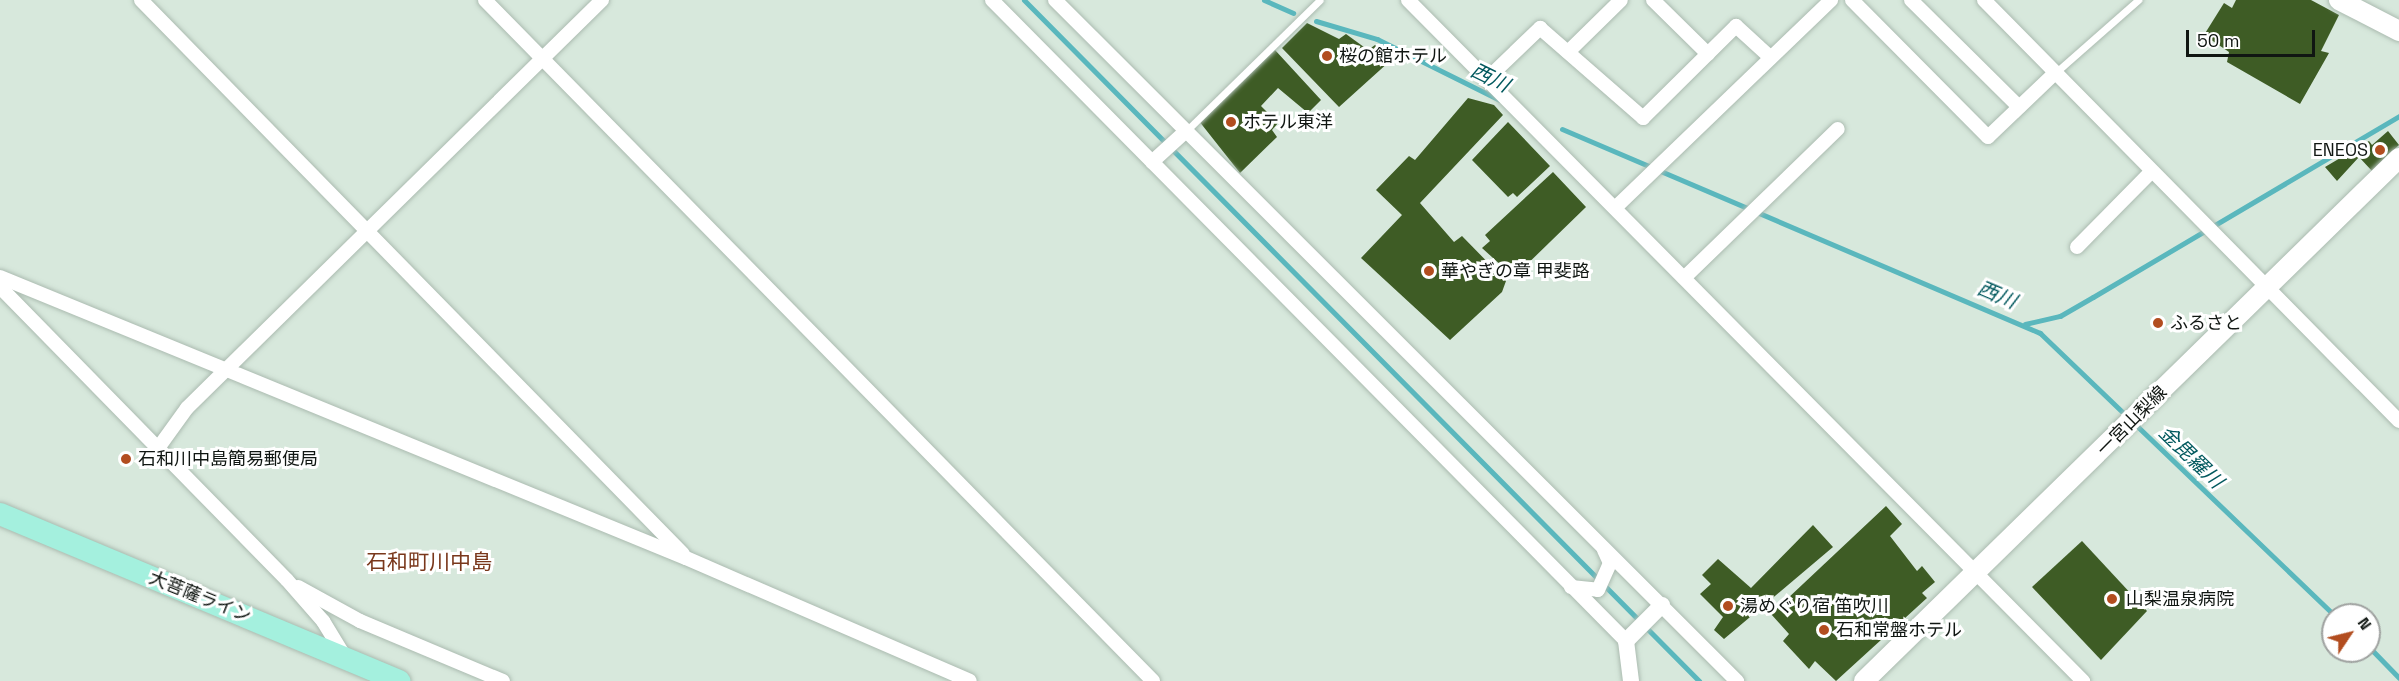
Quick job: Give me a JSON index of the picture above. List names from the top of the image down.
{
  "streets": {
    "highway": ["大菩薩ライン"],
    "main road": ["一宮山梨線"]
  },
  "districts": ["石和町川中島"],
  "water": ["西川", "金毘羅川"],
  "places": [
    "桜の館ホテル",
    "ホテル東洋",
    "ENEOS",
    "華やぎの章 甲斐路",
    "ふるさと",
    "石和川中島簡易郵便局",
    "山梨温泉病院",
    "湯めぐり宿 笛吹川",
    "石和常盤ホテル"
  ],
  "scale_bar": "50 m",
  "north": "top right"
}
